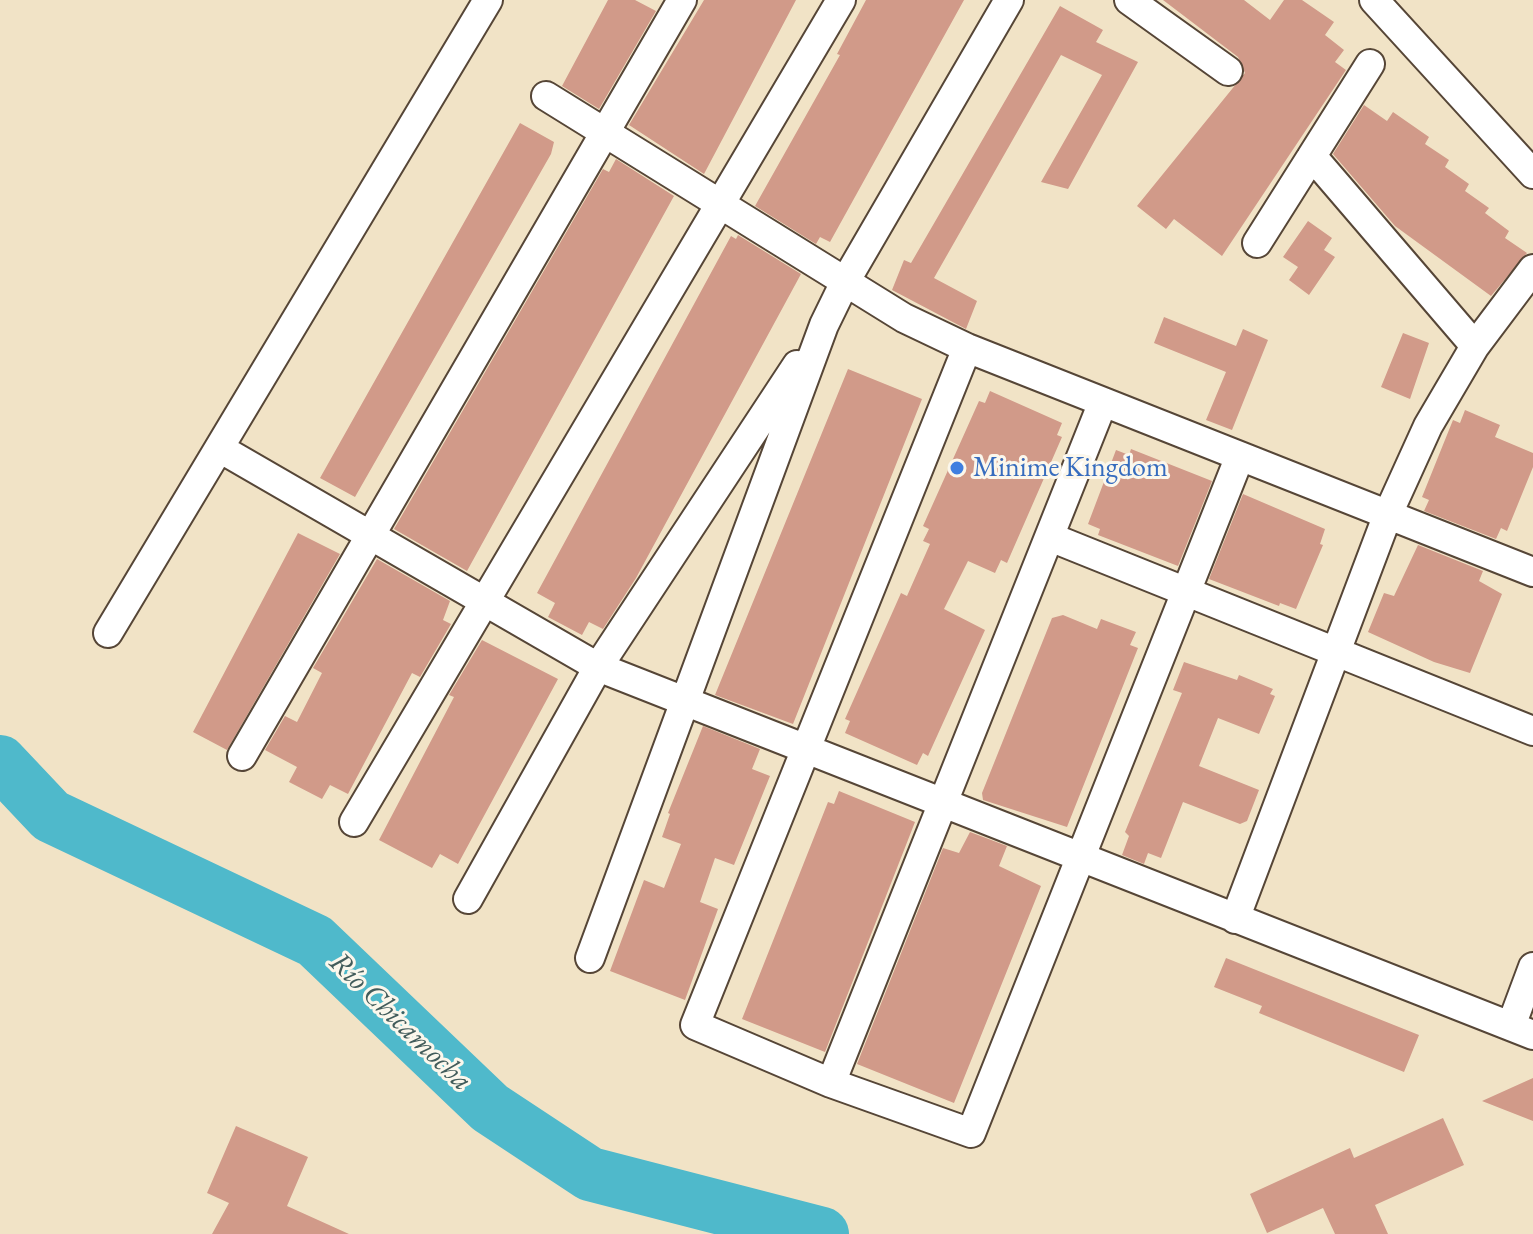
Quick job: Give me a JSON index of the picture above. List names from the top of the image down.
{
  "water": ["Río Chicamocha"],
  "places": ["Minime Kingdom"]
}
